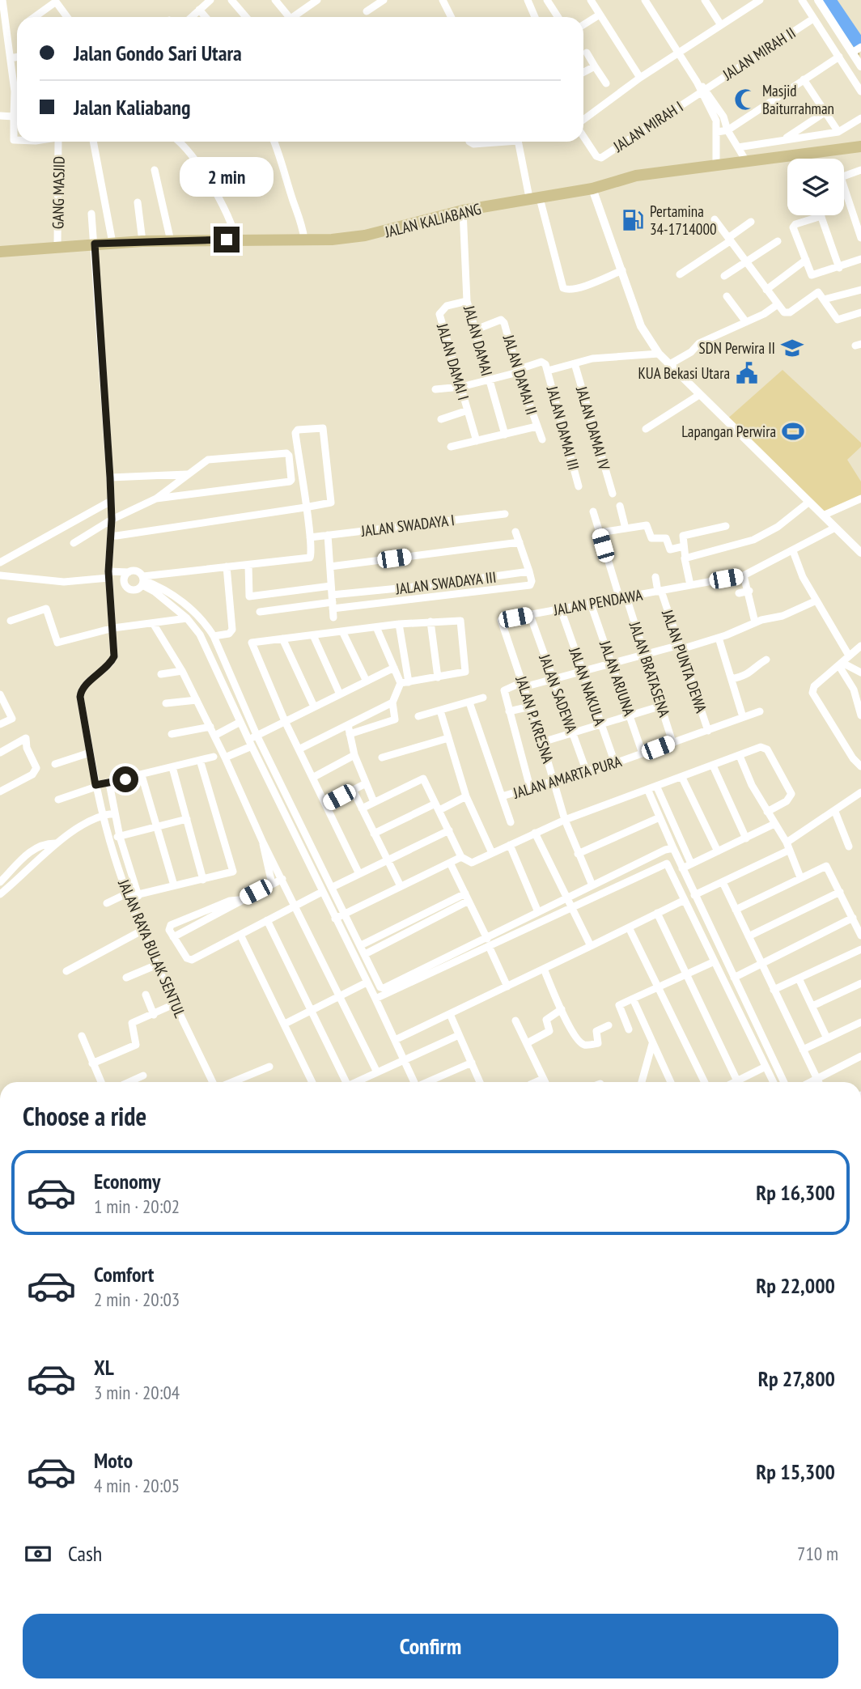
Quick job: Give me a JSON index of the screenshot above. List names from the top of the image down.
{
  "streets": {
    "main road": ["JALAN KALIABANG"],
    "street": [
      "JALAN MIRAH II",
      "JALAN MIRAH I",
      "GANG MASJID",
      "JALAN DAMAI",
      "JALAN DAMAI I",
      "JALAN DAMAI II",
      "JALAN DAMAI III",
      "JALAN DAMAI IV",
      "JALAN SWADAYA I",
      "JALAN SWADAYA III",
      "JALAN PENDAWA",
      "JALAN PUNTA DEWA",
      "JALAN BRATASENA",
      "JALAN ARJUNA",
      "JALAN NAKULA",
      "JALAN SADEWA",
      "JALAN P. KRESNA",
      "JALAN AMARTA PURA",
      "JALAN RAYA BULAK SENTUL"
    ]
  },
  "crossings": [
    ["JALAN MIRAH II", "JALAN MIRAH I"],
    ["GANG MASJID", "JALAN KALIABANG"],
    ["JALAN KALIABANG", "JALAN DAMAI"],
    ["JALAN KALIABANG", "JALAN RAYA BULAK SENTUL"],
    ["JALAN DAMAI", "JALAN DAMAI I"],
    ["JALAN DAMAI", "JALAN DAMAI II"],
    ["JALAN DAMAI II", "JALAN DAMAI III"],
    ["JALAN DAMAI III", "JALAN DAMAI IV"],
    ["JALAN PENDAWA", "JALAN PUNTA DEWA"],
    ["JALAN PENDAWA", "JALAN BRATASENA"],
    ["JALAN PENDAWA", "JALAN ARJUNA"],
    ["JALAN PENDAWA", "JALAN NAKULA"],
    ["JALAN PENDAWA", "JALAN SADEWA"],
    ["JALAN PENDAWA", "JALAN P. KRESNA"],
    ["JALAN PUNTA DEWA", "JALAN AMARTA PURA"],
    ["JALAN BRATASENA", "JALAN AMARTA PURA"],
    ["JALAN ARJUNA", "JALAN AMARTA PURA"],
    ["JALAN NAKULA", "JALAN AMARTA PURA"],
    ["JALAN SADEWA", "JALAN AMARTA PURA"],
    ["JALAN P. KRESNA", "JALAN AMARTA PURA"]
  ],
  "places": {
    "mosque": ["Masjid Baiturrahman"],
    "fuel station": ["Pertamina 34-1714000"],
    "school or university": ["SDN Perwira II"],
    "public building": ["KUA Bekasi Utara"],
    "sports": ["Lapangan Perwira"]
  },
  "page": {
    "banner": ["Jalan Gondo Sari Utara", "Jalan Kaliabang"],
    "bubble": "2 min",
    "heading": "Choose a ride",
    "list": [
      {
        "name": "Economy",
        "note": "1 min · 20:02",
        "value": "Rp 16,300"
      },
      {
        "name": "Comfort",
        "note": "2 min · 20:03",
        "value": "Rp 22,000"
      },
      {
        "name": "XL",
        "note": "3 min · 20:04",
        "value": "Rp 27,800"
      },
      {
        "name": "Moto",
        "note": "4 min · 20:05",
        "value": "Rp 15,300"
      }
    ],
    "pay": ["Cash", "710 m"],
    "buttons": "Confirm"
  }
}
